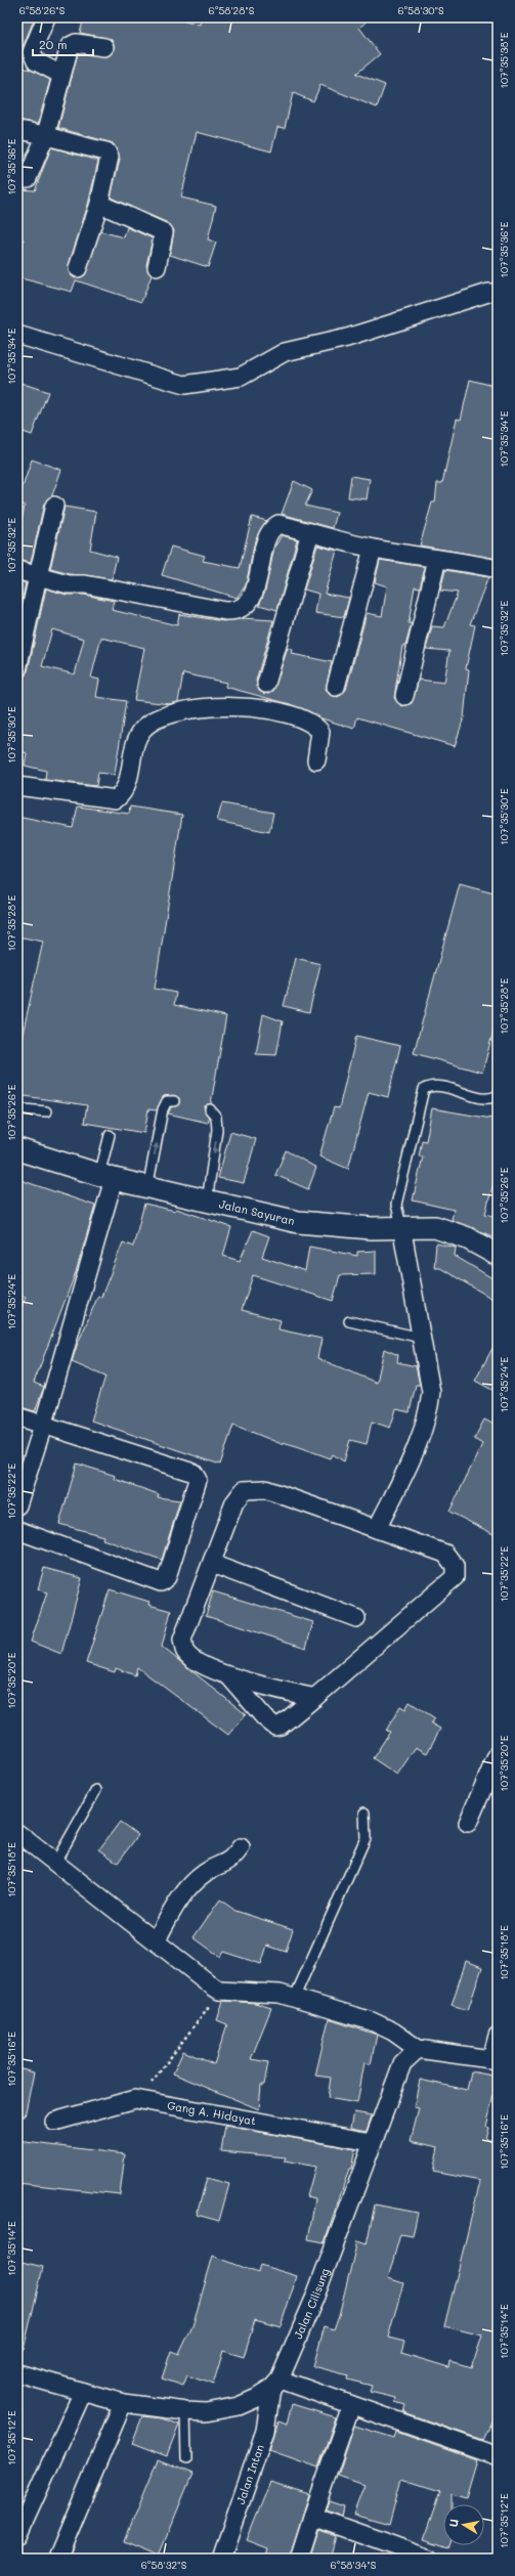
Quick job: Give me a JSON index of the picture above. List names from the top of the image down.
{
  "streets": {
    "street": [
      "Jalan Sayuran",
      "Gang A. Hidayat",
      "Jalan Cilisung",
      "Jalan Intan"
    ]
  },
  "crossings": [
    ["Gang A. Hidayat", "Jalan Cilisung"],
    ["Jalan Cilisung", "Jalan Intan"]
  ],
  "scale_bar": "20 m",
  "north": "left",
  "coordinates": [
    "6°58'26\"S",
    "6°58'28\"S",
    "6°58'30\"S",
    "107°35'38\"E",
    "107°35'36\"E",
    "107°35'34\"E",
    "107°35'32\"E",
    "107°35'30\"E",
    "107°35'28\"E",
    "107°35'26\"E",
    "107°35'24\"E",
    "107°35'22\"E",
    "107°35'20\"E",
    "107°35'18\"E",
    "107°35'16\"E",
    "107°35'14\"E",
    "107°35'12\"E",
    "6°58'32\"S",
    "6°58'34\"S"
  ]
}
